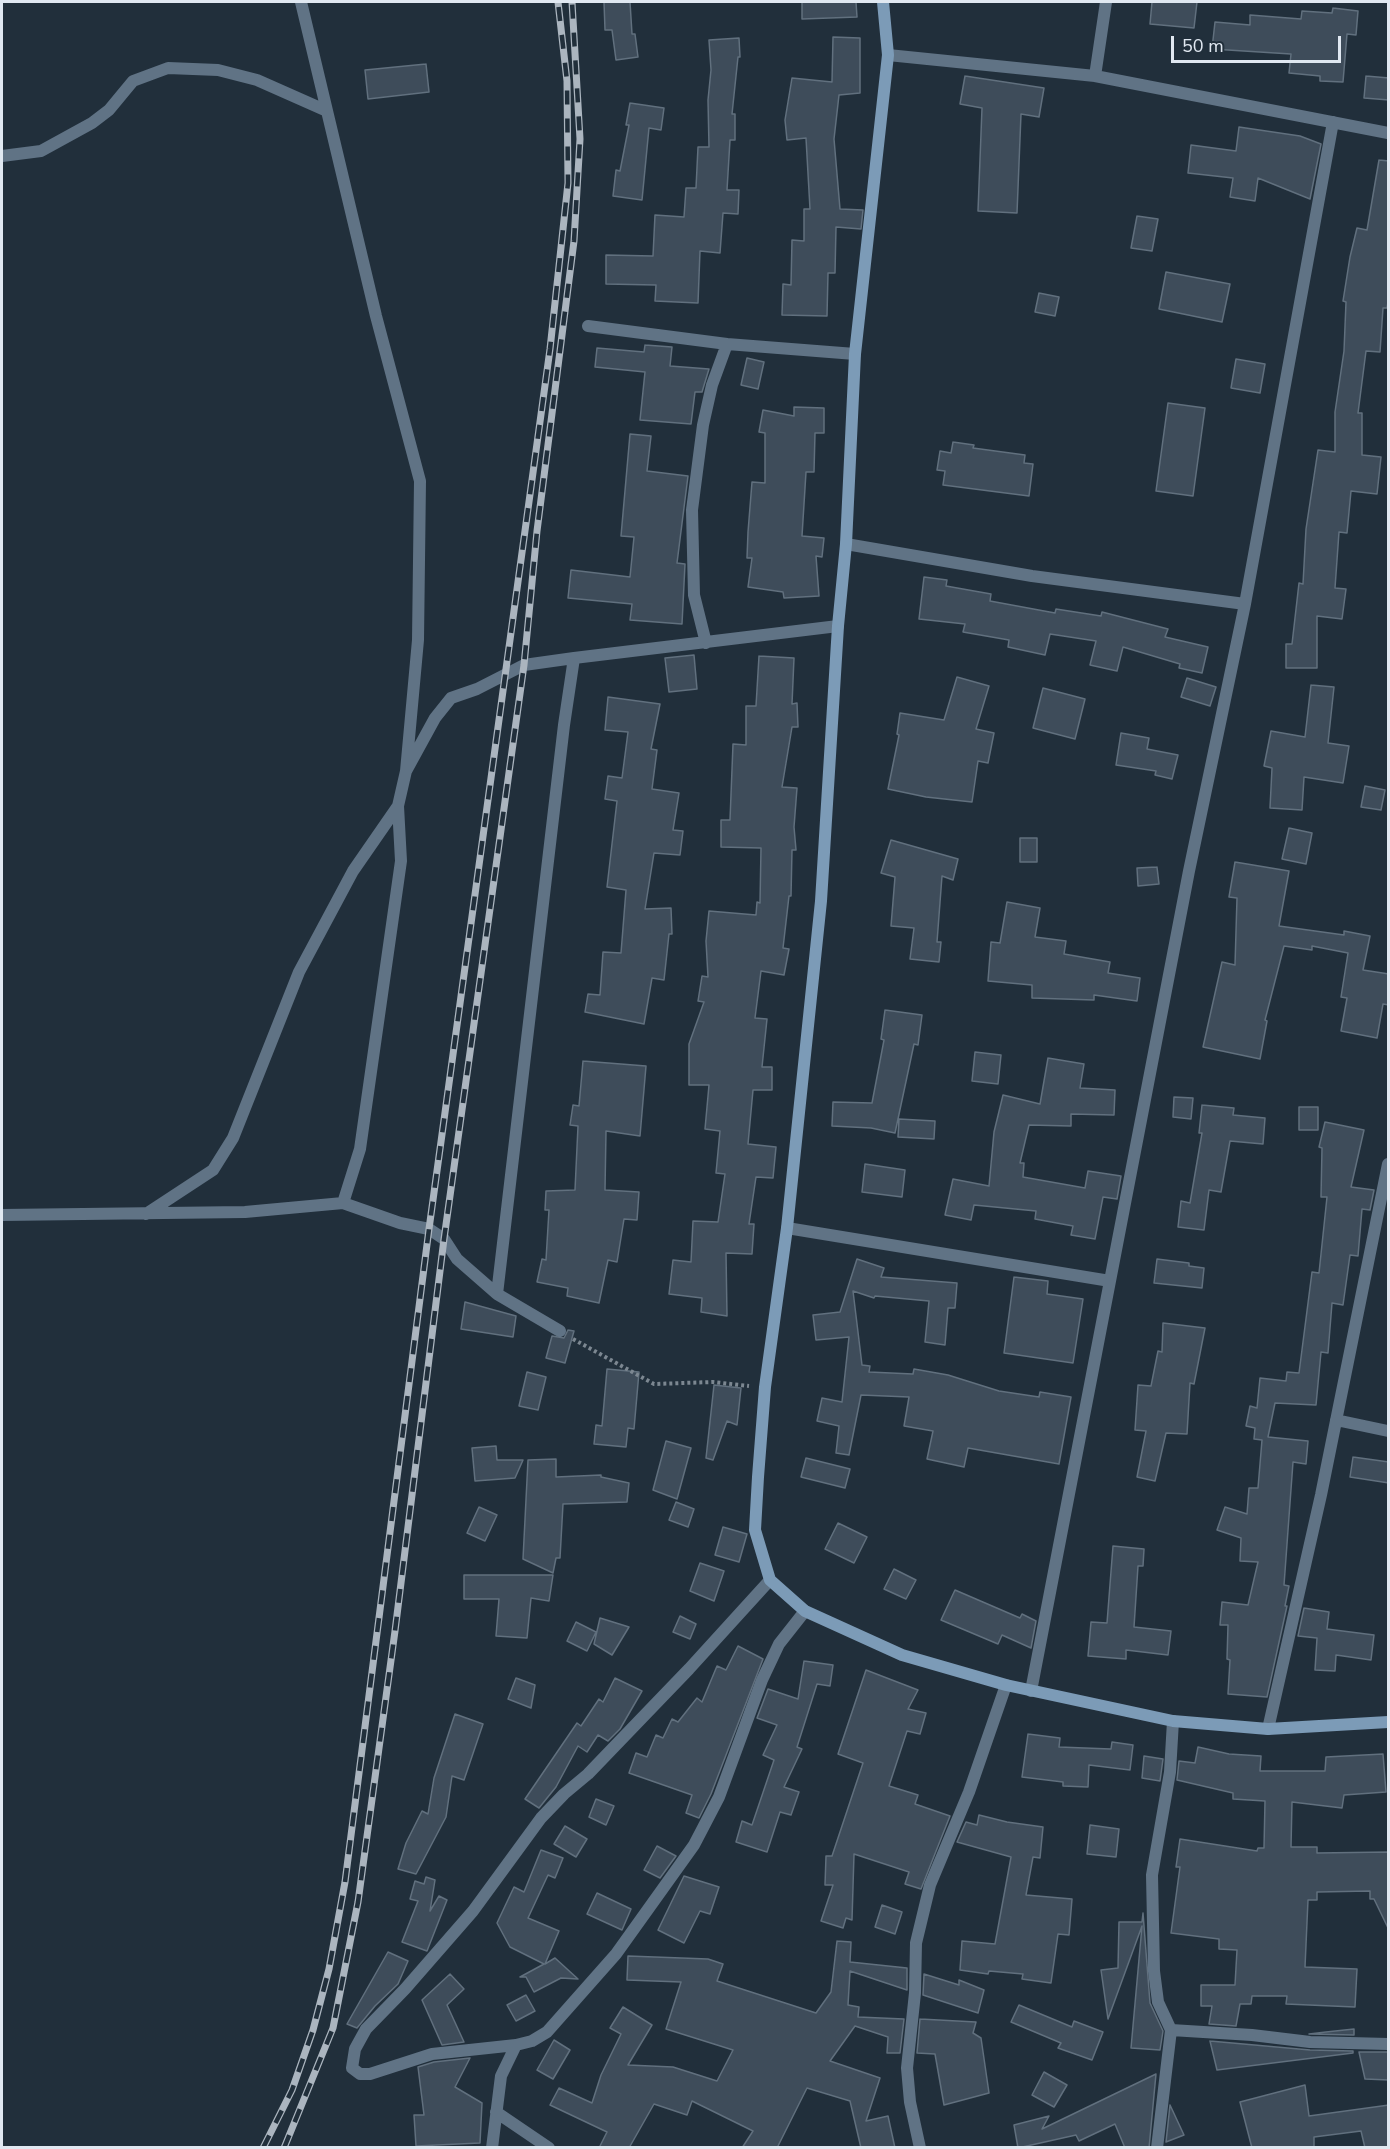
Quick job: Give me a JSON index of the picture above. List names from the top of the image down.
{
  "scale_bar": "50 m"
}
